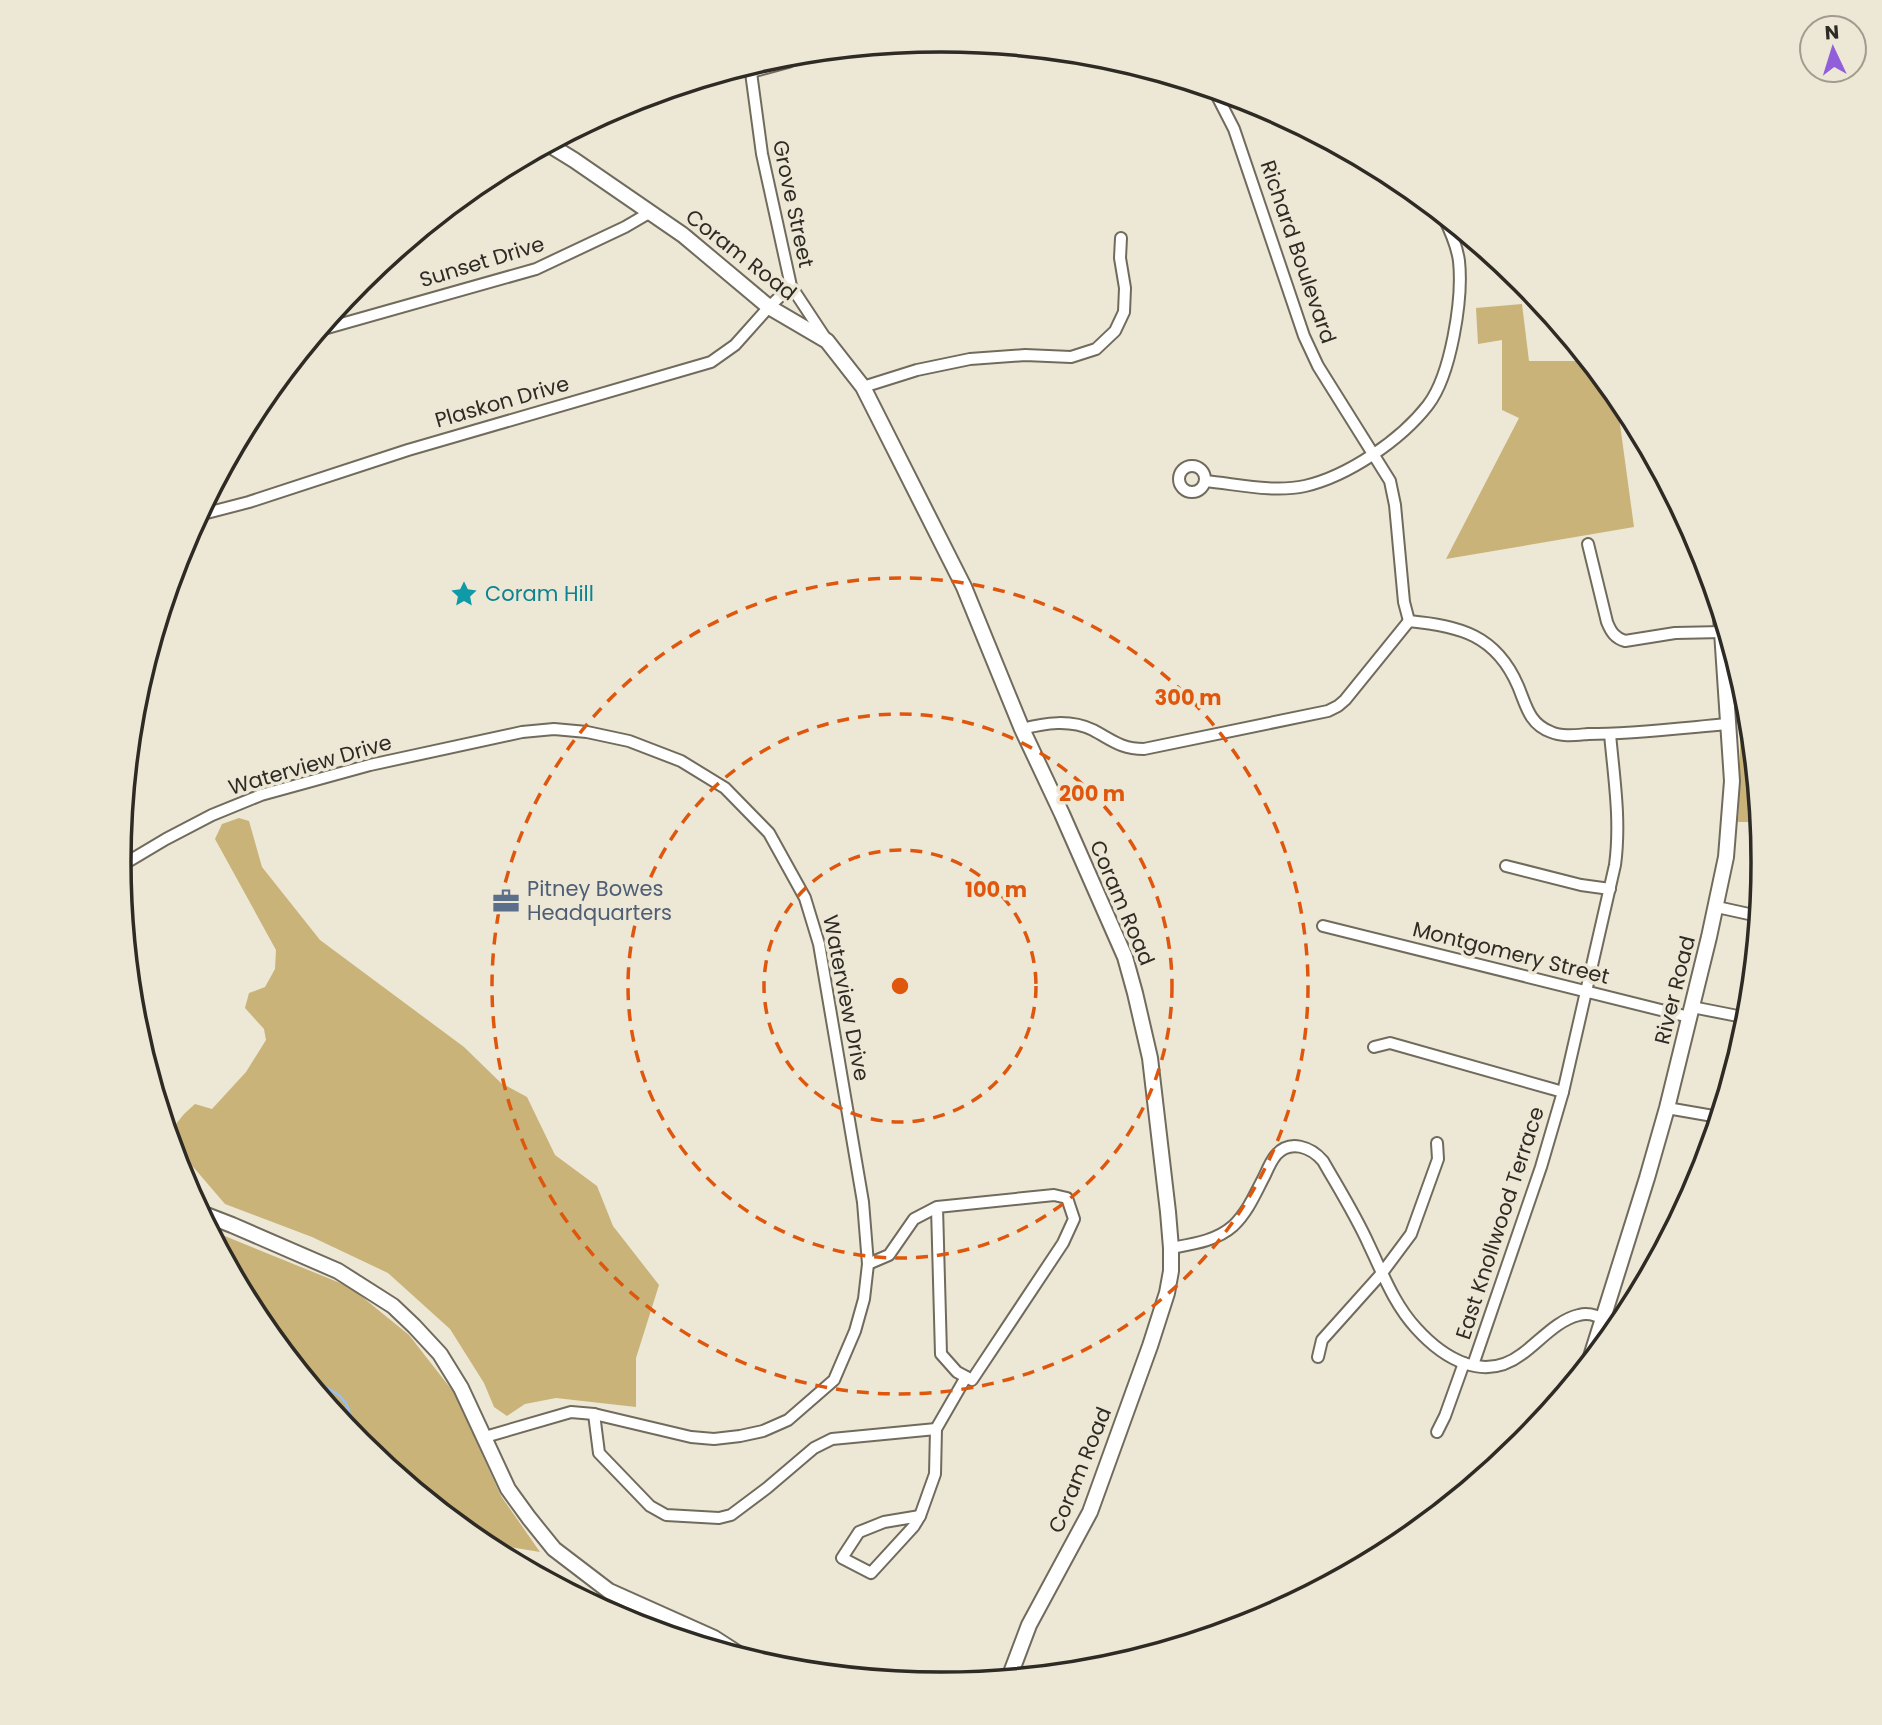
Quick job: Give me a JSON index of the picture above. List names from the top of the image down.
{
  "streets": {
    "street": [
      "Grove Street",
      "Richard Boulevard",
      "Coram Road",
      "Sunset Drive",
      "Plaskon Drive",
      "Waterview Drive",
      "Montgomery Street",
      "River Road",
      "East Knollwood Terrace"
    ]
  },
  "crossings": [
    ["Grove Street", "Coram Road"],
    ["Grove Street", "Plaskon Drive"],
    ["Coram Road", "Sunset Drive"],
    ["Coram Road", "Plaskon Drive"],
    ["Montgomery Street", "River Road"],
    ["Montgomery Street", "East Knollwood Terrace"]
  ],
  "places": {
    "place": ["Coram Hill"],
    "office": ["Pitney Bowes Headquarters"]
  },
  "north": "top",
  "rings": ["300 m", "200 m", "100 m"]
}
